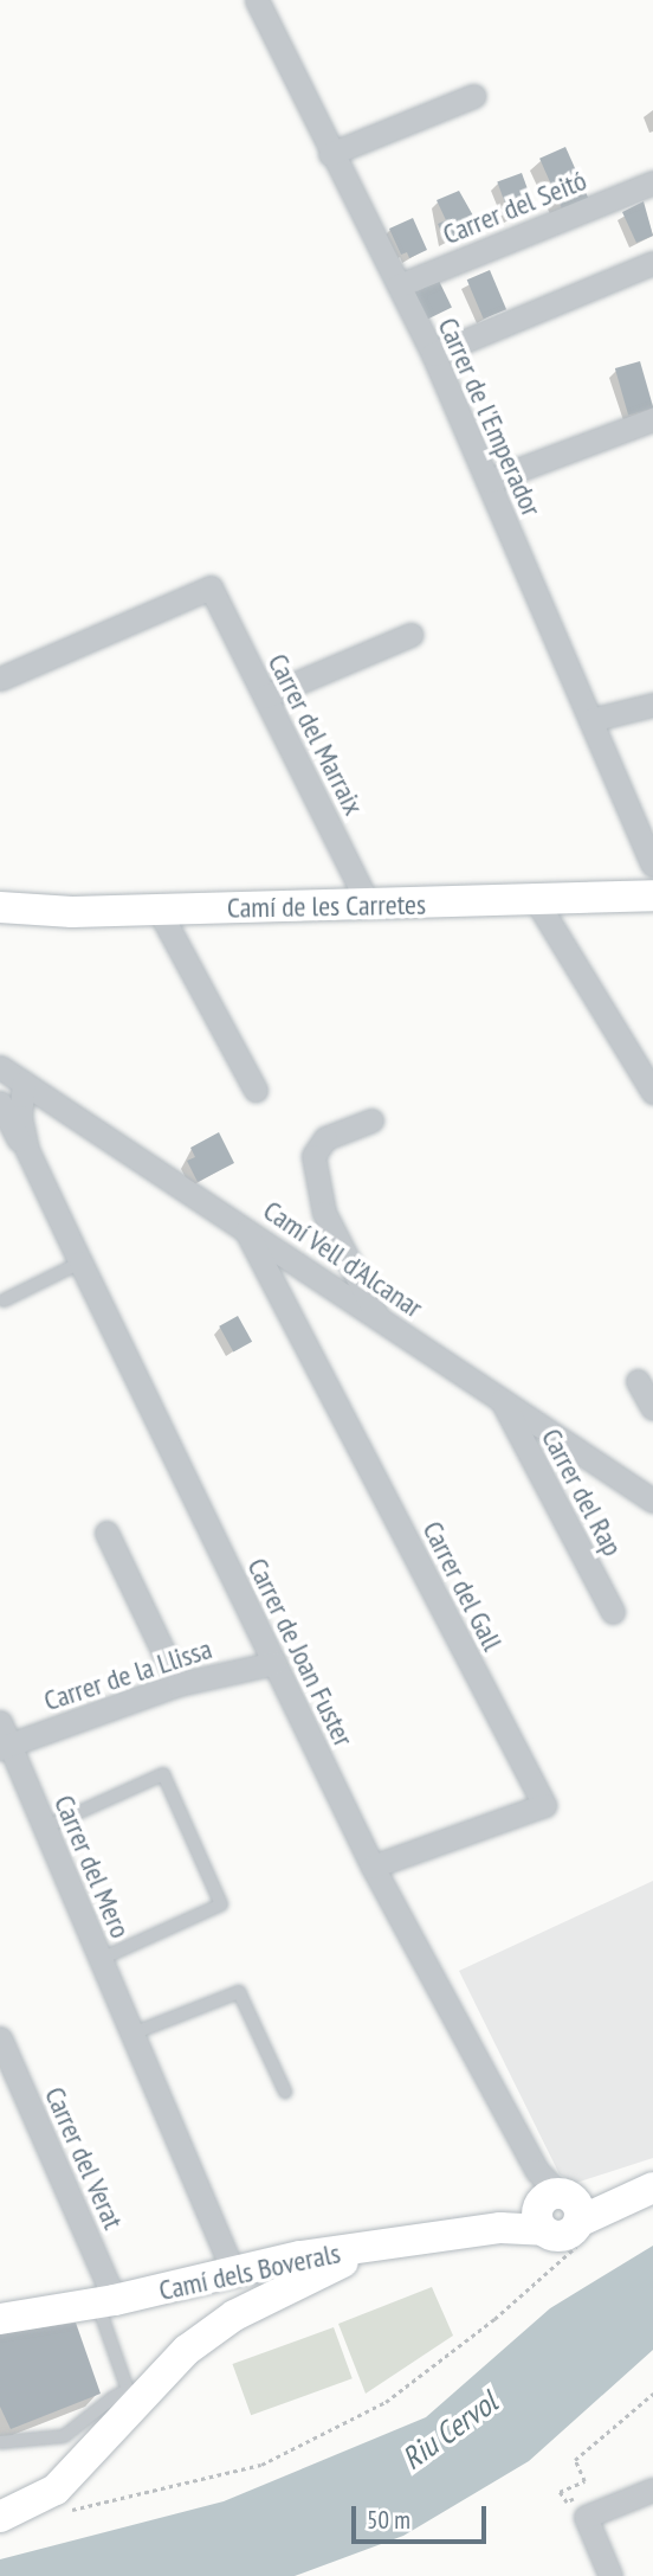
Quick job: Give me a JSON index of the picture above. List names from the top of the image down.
{
  "streets": {
    "street": [
      "Carrer del Seitó",
      "Carrer de l'Emperador",
      "Carrer del Marraix",
      "Camí de les Carretes",
      "Camí Vell d'Alcanar",
      "Carrer del Rap",
      "Carrer del Gall",
      "Carrer de Joan Fuster",
      "Carrer de la Llissa",
      "Carrer del Mero",
      "Carrer del Verat",
      "Camí dels Boverals"
    ]
  },
  "crossings": [
    ["Carrer del Seitó", "Carrer de l'Emperador"],
    ["Carrer del Marraix", "Camí de les Carretes"],
    ["Camí Vell d'Alcanar", "Carrer del Rap"],
    ["Camí Vell d'Alcanar", "Carrer del Gall"],
    ["Camí Vell d'Alcanar", "Carrer de Joan Fuster"],
    ["Carrer del Gall", "Carrer de Joan Fuster"],
    ["Carrer de Joan Fuster", "Carrer de la Llissa"],
    ["Carrer de Joan Fuster", "Camí dels Boverals"],
    ["Carrer de la Llissa", "Carrer del Mero"],
    ["Carrer del Mero", "Camí dels Boverals"],
    ["Carrer del Verat", "Camí dels Boverals"]
  ],
  "water": ["Riu Cervol"],
  "scale_bar": "50 m"
}
